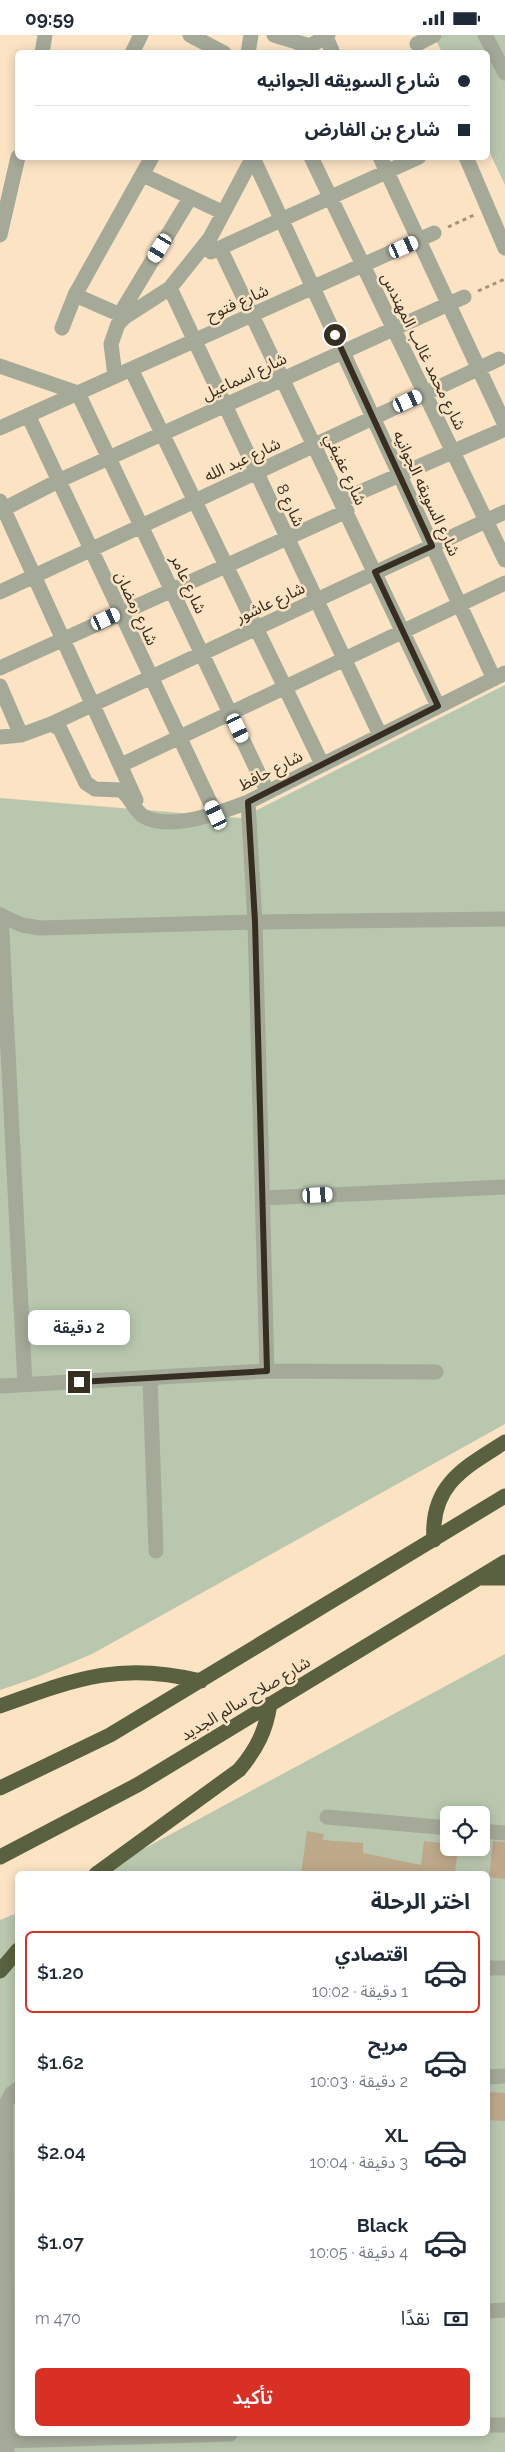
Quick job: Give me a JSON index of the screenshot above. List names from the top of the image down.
{
  "streets": {
    "highway": ["شارع صلاح سالم الجديد"],
    "street": [
      "شارع فتوح",
      "شارع محمد غالب المهندس",
      "شارع اسماعيل",
      "شارع عبد الله",
      "شارع عفيفي",
      "شارع السويقه الجوانيه",
      "شارع 8",
      "شارع عامر",
      "شارع عاشور",
      "شارع رمضان",
      "شارع حافظ"
    ]
  },
  "crossings": [
    ["شارع فتوح", "شارع محمد غالب المهندس"],
    ["شارع فتوح", "شارع عفيفي"],
    ["شارع فتوح", "شارع السويقه الجوانيه"],
    ["شارع فتوح", "شارع 8"],
    ["شارع فتوح", "شارع عامر"],
    ["شارع فتوح", "شارع رمضان"],
    ["شارع محمد غالب المهندس", "شارع اسماعيل"],
    ["شارع محمد غالب المهندس", "شارع عبد الله"],
    ["شارع محمد غالب المهندس", "شارع عاشور"],
    ["شارع اسماعيل", "شارع عفيفي"],
    ["شارع اسماعيل", "شارع السويقه الجوانيه"],
    ["شارع اسماعيل", "شارع 8"],
    ["شارع اسماعيل", "شارع عامر"],
    ["شارع اسماعيل", "شارع رمضان"],
    ["شارع عبد الله", "شارع عفيفي"],
    ["شارع عبد الله", "شارع السويقه الجوانيه"],
    ["شارع عبد الله", "شارع 8"],
    ["شارع عبد الله", "شارع عامر"],
    ["شارع عبد الله", "شارع رمضان"],
    ["شارع عفيفي", "شارع عاشور"],
    ["شارع عفيفي", "شارع حافظ"],
    ["شارع السويقه الجوانيه", "شارع عاشور"],
    ["شارع السويقه الجوانيه", "شارع حافظ"],
    ["شارع 8", "شارع عاشور"],
    ["شارع 8", "شارع حافظ"],
    ["شارع عامر", "شارع عاشور"],
    ["شارع عامر", "شارع حافظ"],
    ["شارع عاشور", "شارع رمضان"],
    ["شارع رمضان", "شارع حافظ"]
  ],
  "page": {
    "status": "09:59",
    "banner": ["شارع السويقه الجوانيه", "شارع بن الفارض"],
    "bubble": "2 دقيقة",
    "heading": "اختر الرحلة",
    "list": [
      {
        "name": "اقتصادي",
        "note": "1 دقيقة · 10:02",
        "value": "$1.20"
      },
      {
        "name": "مريح",
        "note": "2 دقيقة · 10:03",
        "value": "$1.62"
      },
      {
        "name": "XL",
        "note": "3 دقيقة · 10:04",
        "value": "$2.04"
      },
      {
        "name": "Black",
        "note": "4 دقيقة · 10:05",
        "value": "$1.07"
      }
    ],
    "pay": ["نقدًا", "470 m"],
    "buttons": "تأكيد"
  }
}
